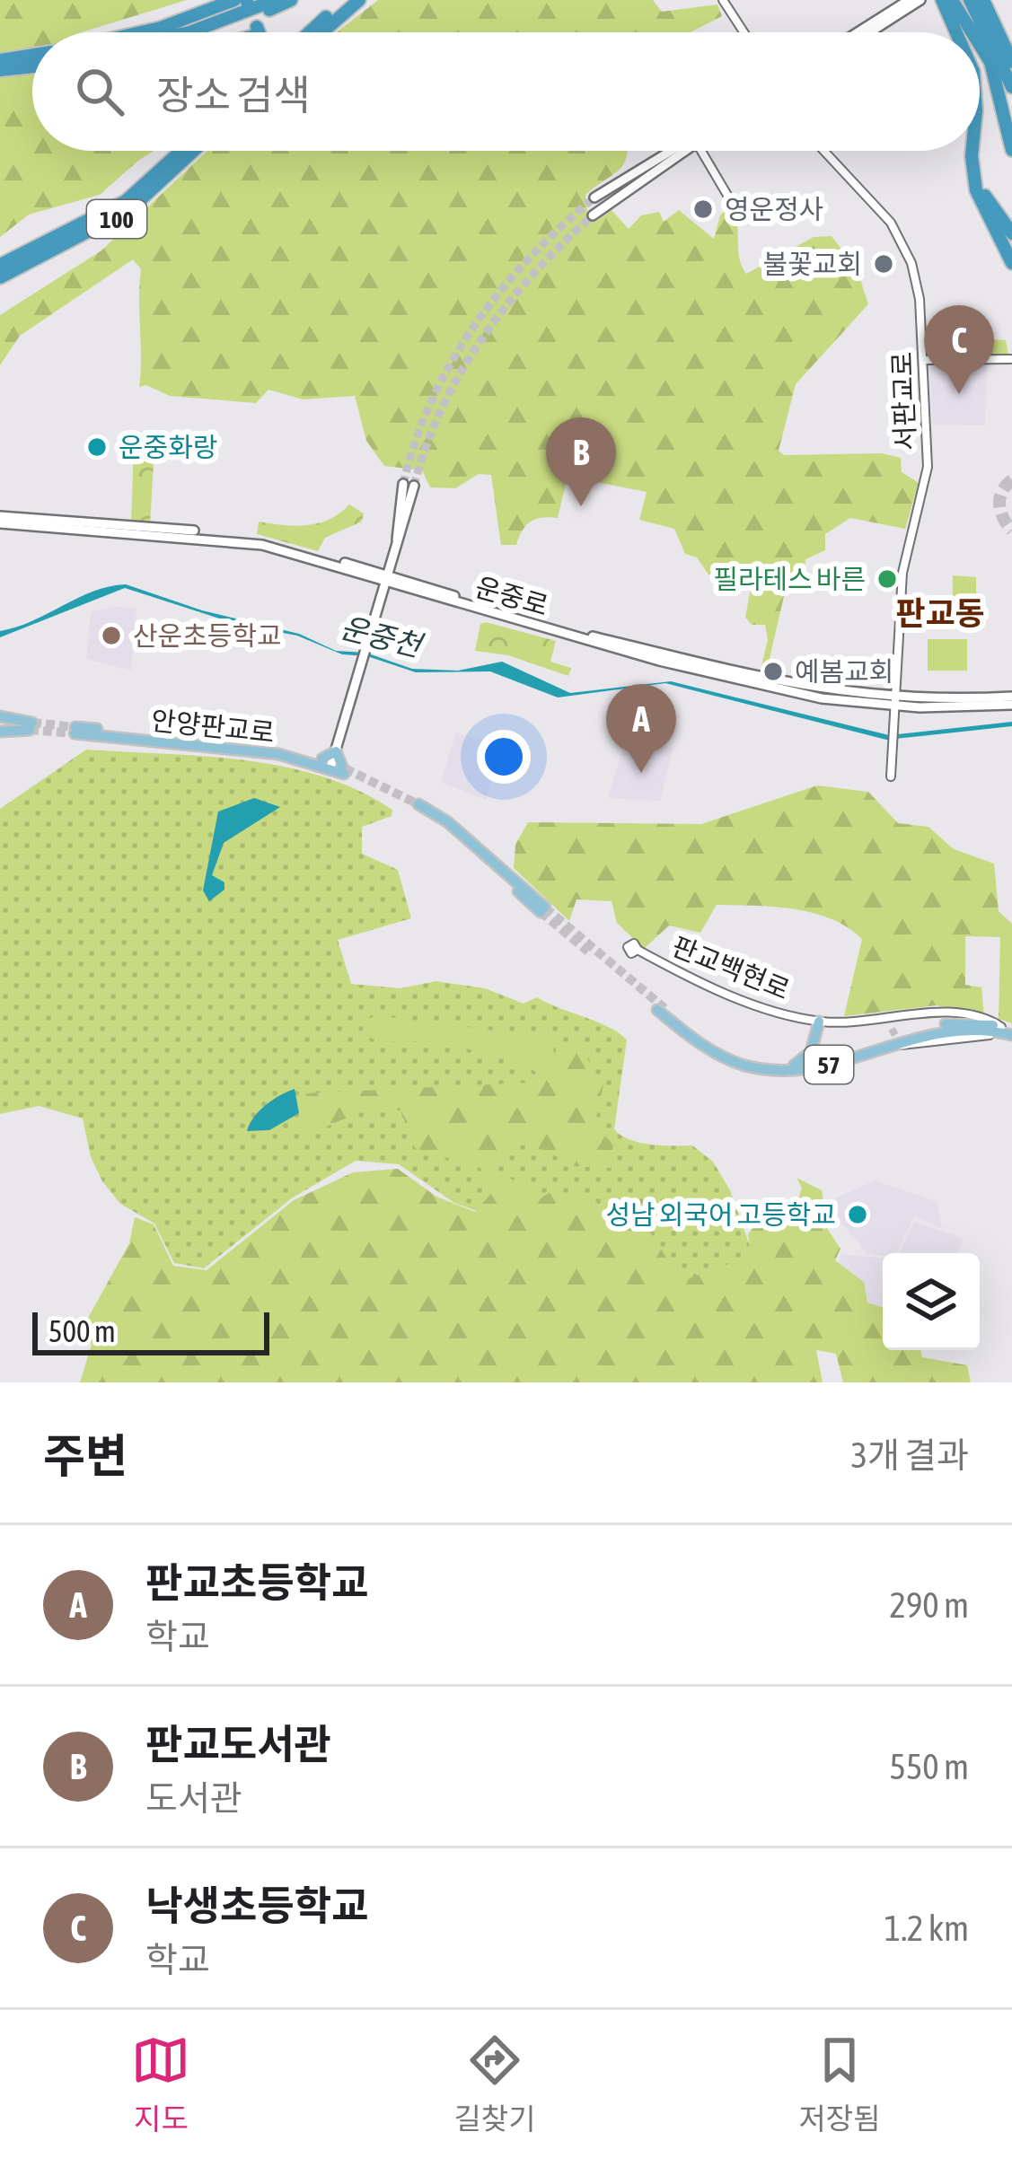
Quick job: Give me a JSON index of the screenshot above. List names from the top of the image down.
{
  "streets": {
    "highway": ["100"],
    "main road": ["운중로", "안양판교로", "57"],
    "street": ["서판교로", "판교백현로"]
  },
  "crossings": [
    ["서판교로", "운중로"],
    ["판교백현로", "57"]
  ],
  "districts": ["판교동"],
  "water": ["운중천"],
  "places": [
    "영운정사",
    "불꽃교회",
    "운중화랑",
    "필라테스 바른",
    "산운초등학교",
    "예봄교회",
    "성남 외국어 고등학교"
  ],
  "scale_bar": "500 m",
  "page": {
    "search": "장소 검색",
    "pins": ["C", "B", "A"],
    "scale": "500 m",
    "heading": ["주변", "3개 결과"],
    "list": [
      {
        "mark": "A",
        "name": "판교초등학교",
        "note": "학교",
        "value": "290 m"
      },
      {
        "mark": "B",
        "name": "판교도서관",
        "note": "도서관",
        "value": "550 m"
      },
      {
        "mark": "C",
        "name": "낙생초등학교",
        "note": "학교",
        "value": "1.2 km"
      }
    ],
    "nav": ["지도", "길찾기", "저장됨"]
  }
}
